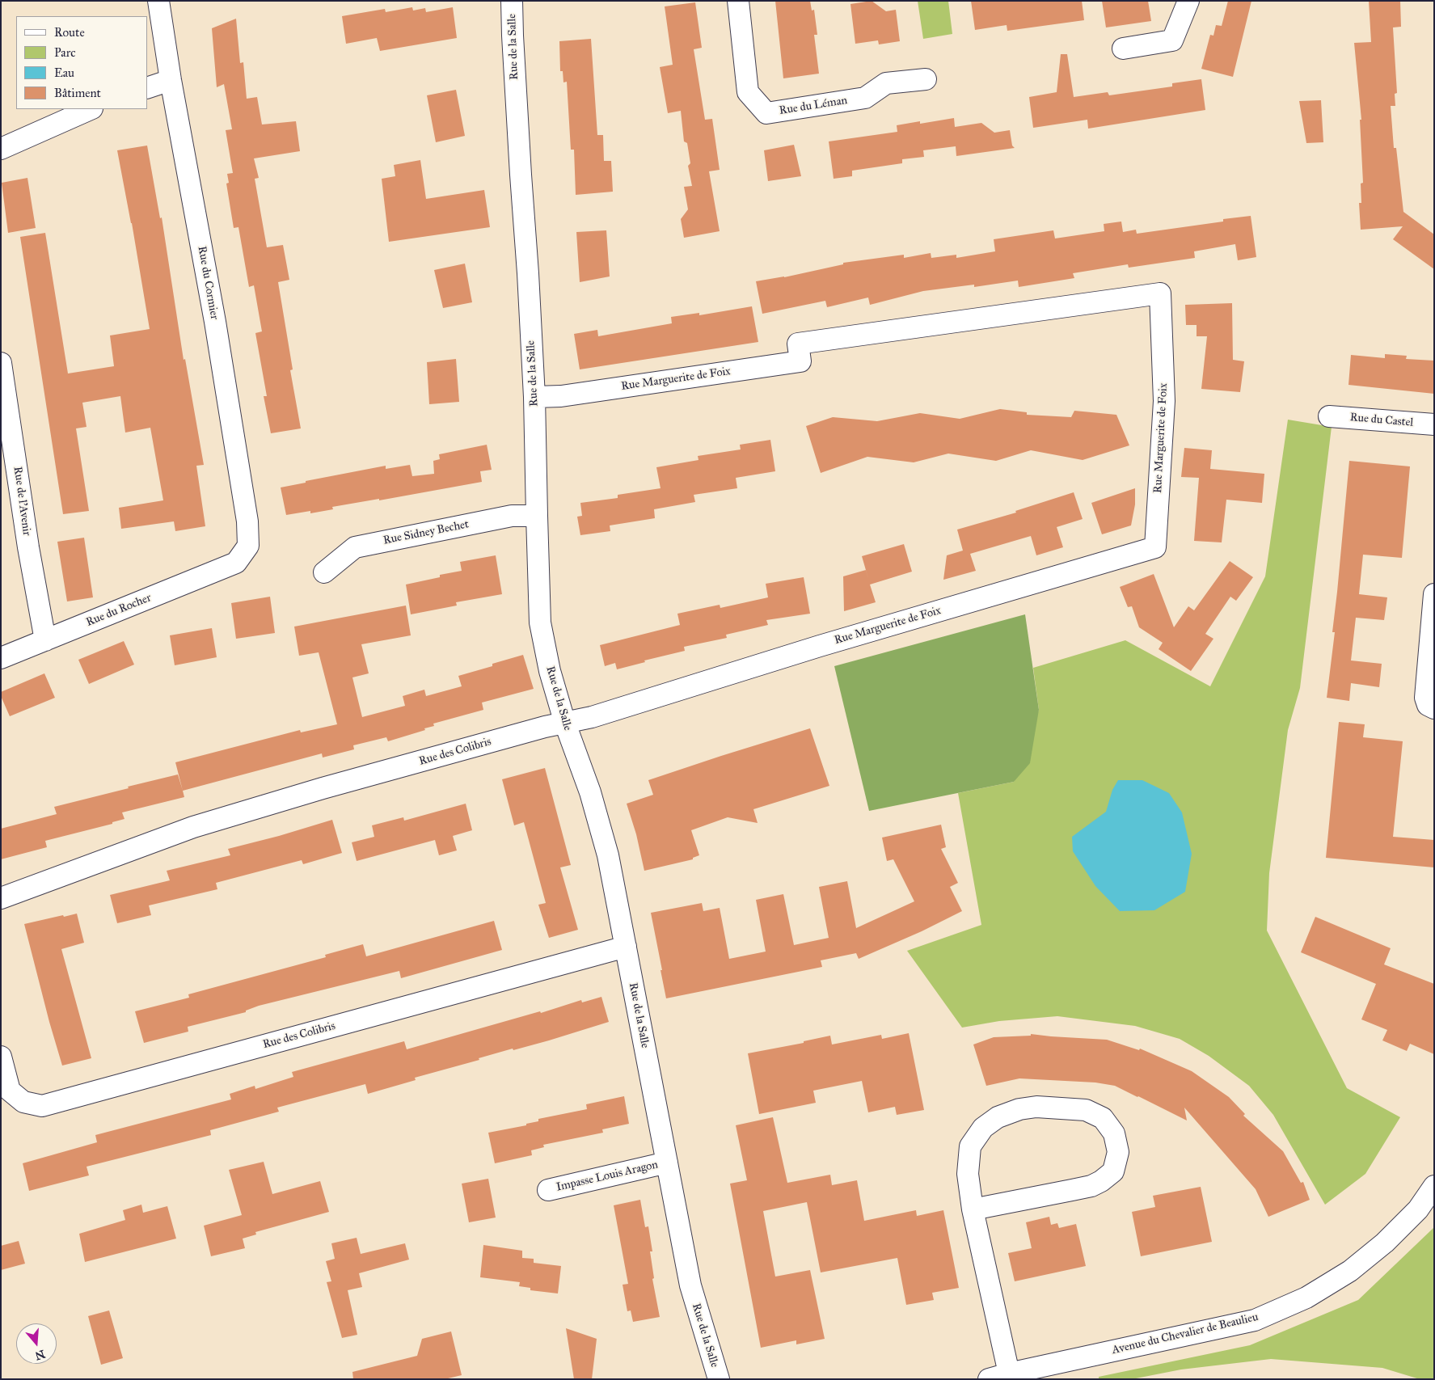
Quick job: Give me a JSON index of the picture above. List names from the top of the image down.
{
  "streets": {
    "street": [
      "Rue de la Salle",
      "Rue du Léman",
      "Rue du Cormier",
      "Rue Marguerite de Foix",
      "Rue du Castel",
      "Rue de l'Avenir",
      "Rue Sidney Bechet",
      "Rue du Rocher",
      "Rue des Colibris",
      "Impasse Louis Aragon",
      "Avenue du Chevalier de Beaulieu"
    ]
  },
  "crossings": [
    ["Rue de la Salle", "Rue Marguerite de Foix"],
    ["Rue de la Salle", "Rue Sidney Bechet"],
    ["Rue de la Salle", "Rue des Colibris"],
    ["Rue de la Salle", "Impasse Louis Aragon"],
    ["Rue du Cormier", "Rue du Rocher"],
    ["Rue Marguerite de Foix", "Rue des Colibris"],
    ["Rue de l'Avenir", "Rue du Rocher"]
  ],
  "legend": [
    "Route",
    "Parc",
    "Eau",
    "Bâtiment"
  ],
  "north": "bottom"
}
